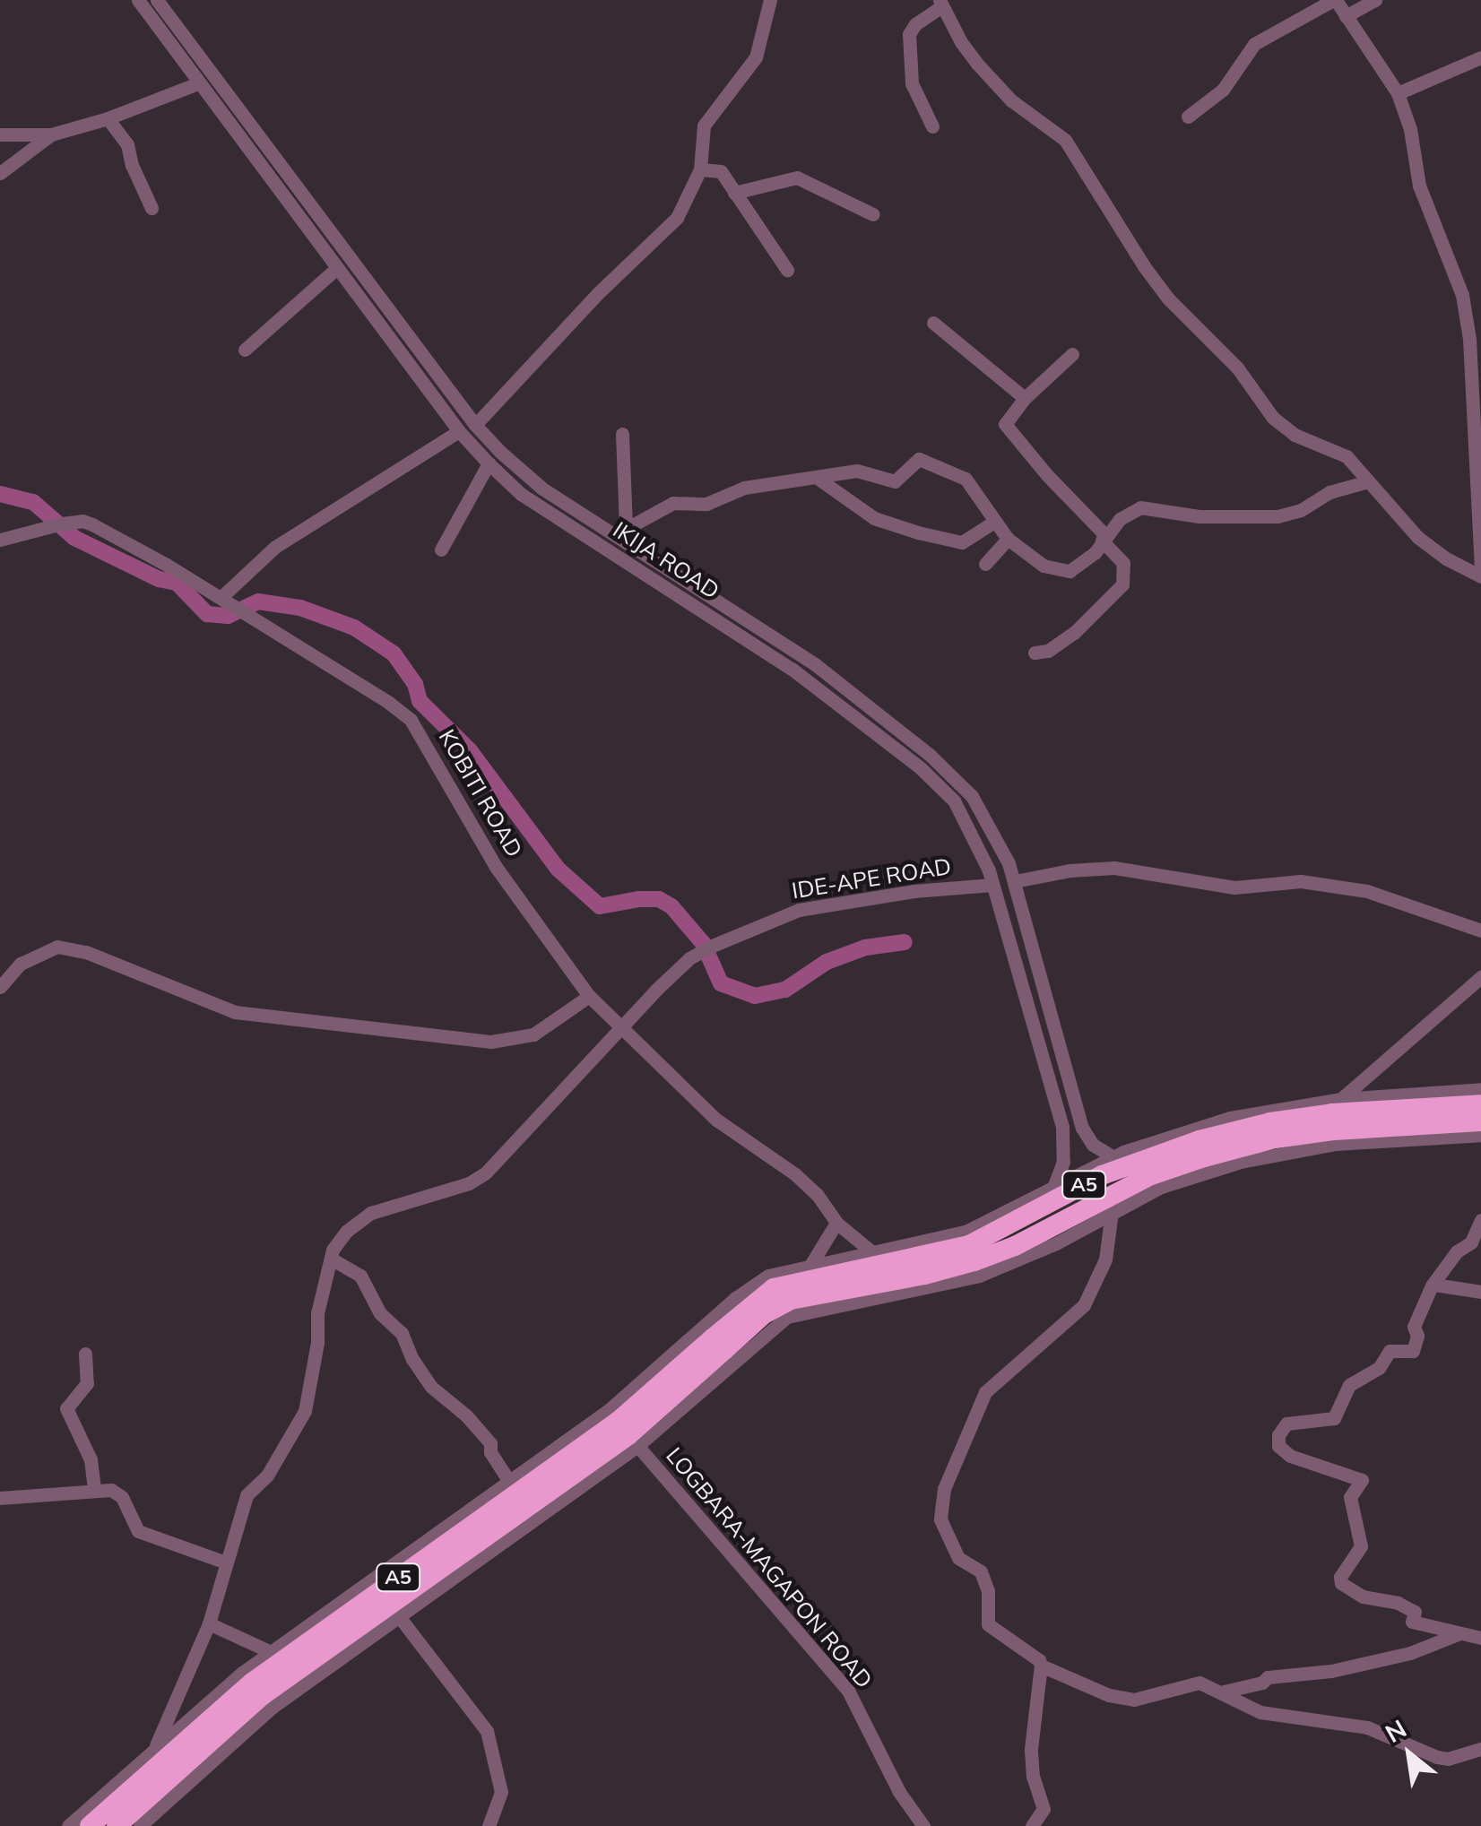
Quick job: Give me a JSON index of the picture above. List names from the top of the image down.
{
  "streets": {
    "highway": ["A5"],
    "street": [
      "IKIJA ROAD",
      "KOBITI ROAD",
      "IDE-APE ROAD",
      "LOGBARA-MAGAPON ROAD"
    ]
  },
  "crossings": [
    ["IKIJA ROAD", "IDE-APE ROAD"],
    ["KOBITI ROAD", "IDE-APE ROAD"],
    ["A5", "LOGBARA-MAGAPON ROAD"]
  ],
  "north": "top left"
}
